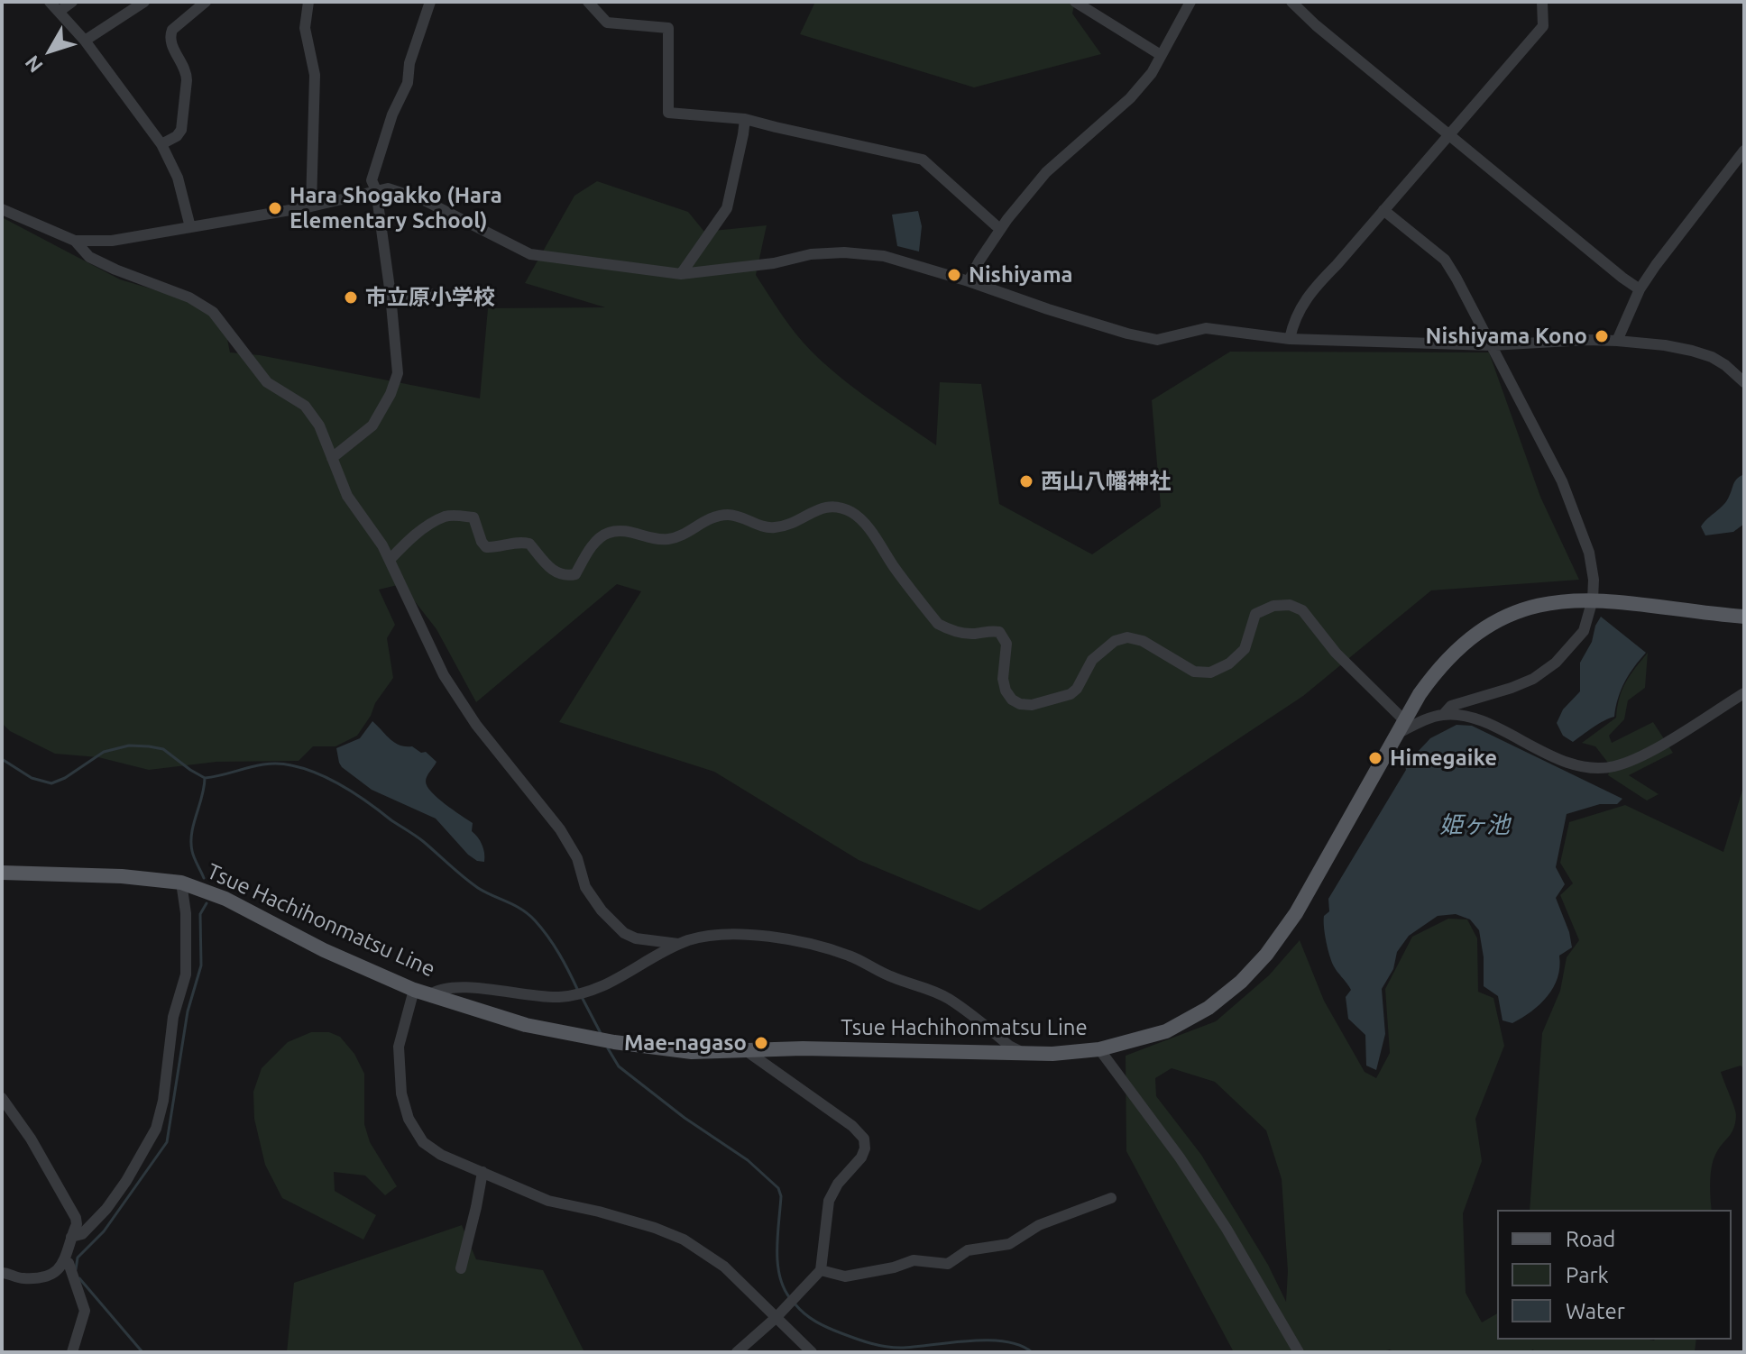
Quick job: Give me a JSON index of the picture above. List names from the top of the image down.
{
  "streets": {
    "main road": ["Tsue Hachihonmatsu Line"]
  },
  "water": ["姫ヶ池"],
  "places": [
    "Hara Shogakko (Hara Elementary School)",
    "Nishiyama",
    "市立原小学校",
    "Nishiyama Kono",
    "西山八幡神社",
    "Himegaike",
    "Mae-nagaso"
  ],
  "legend": ["Road", "Park", "Water"],
  "north": "bottom left"
}
